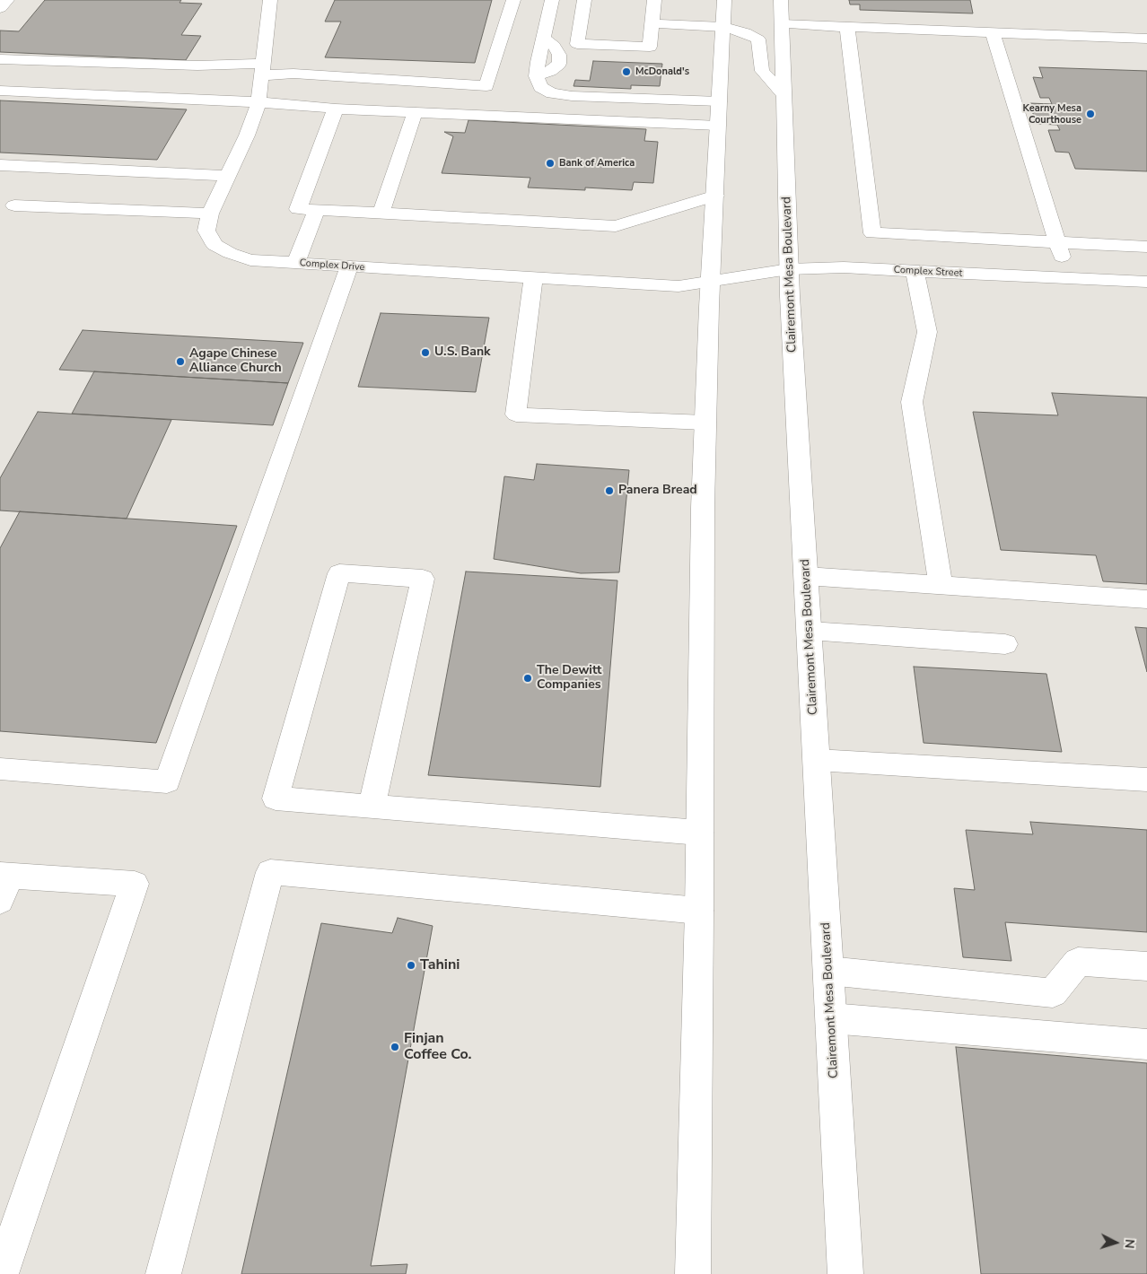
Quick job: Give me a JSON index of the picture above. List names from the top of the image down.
{
  "streets": {
    "main road": ["Complex Drive", "Complex Street", "Clairemont Mesa Boulevard"]
  },
  "crossings": [
    ["Complex Drive", "Complex Street"],
    ["Complex Street", "Clairemont Mesa Boulevard"]
  ],
  "places": [
    "McDonald's",
    "Kearny Mesa Courthouse",
    "Bank of America",
    "U.S. Bank",
    "Agape Chinese Alliance Church",
    "Panera Bread",
    "The Dewitt Companies",
    "Tahini",
    "Finjan Coffee Co."
  ],
  "north": "right"
}
